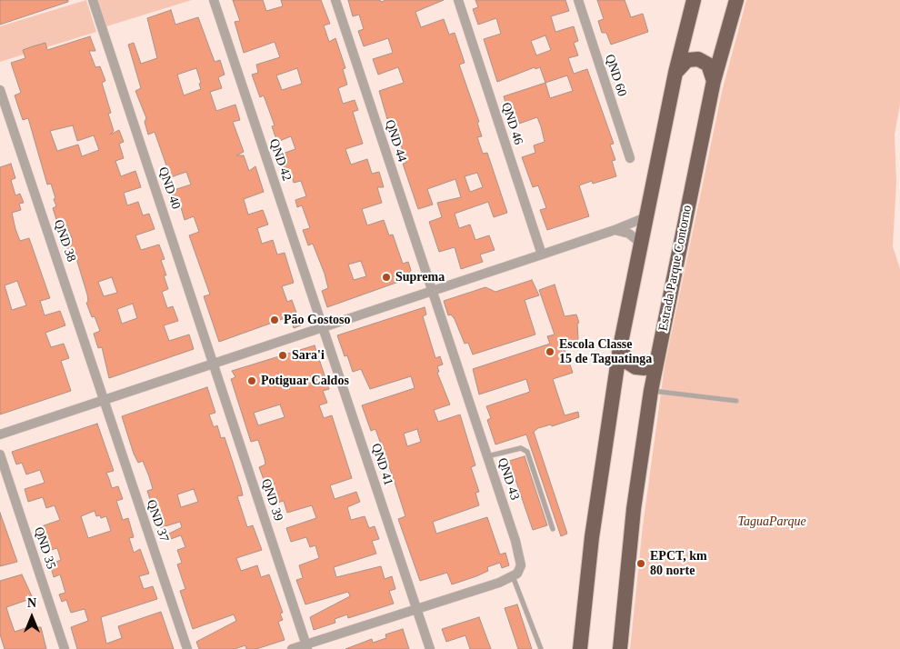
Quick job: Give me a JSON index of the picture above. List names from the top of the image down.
{
  "streets": {
    "highway": ["Estrada Parque Contorno"],
    "street": [
      "QND 60",
      "QND 46",
      "QND 44",
      "QND 42",
      "QND 40",
      "QND 38",
      "QND 41",
      "QND 43",
      "QND 39",
      "QND 37",
      "QND 35"
    ]
  },
  "crossings": [
    ["QND 44", "QND 43"],
    ["QND 42", "QND 41"],
    ["QND 40", "QND 39"],
    ["QND 38", "QND 37"]
  ],
  "parks": ["TaguaParque"],
  "places": [
    "Suprema",
    "Pão Gostoso",
    "Escola Classe 15 de Taguatinga",
    "Sara'i",
    "Potiguar Caldos",
    "EPCT, km 80 norte"
  ],
  "north": "top"
}
